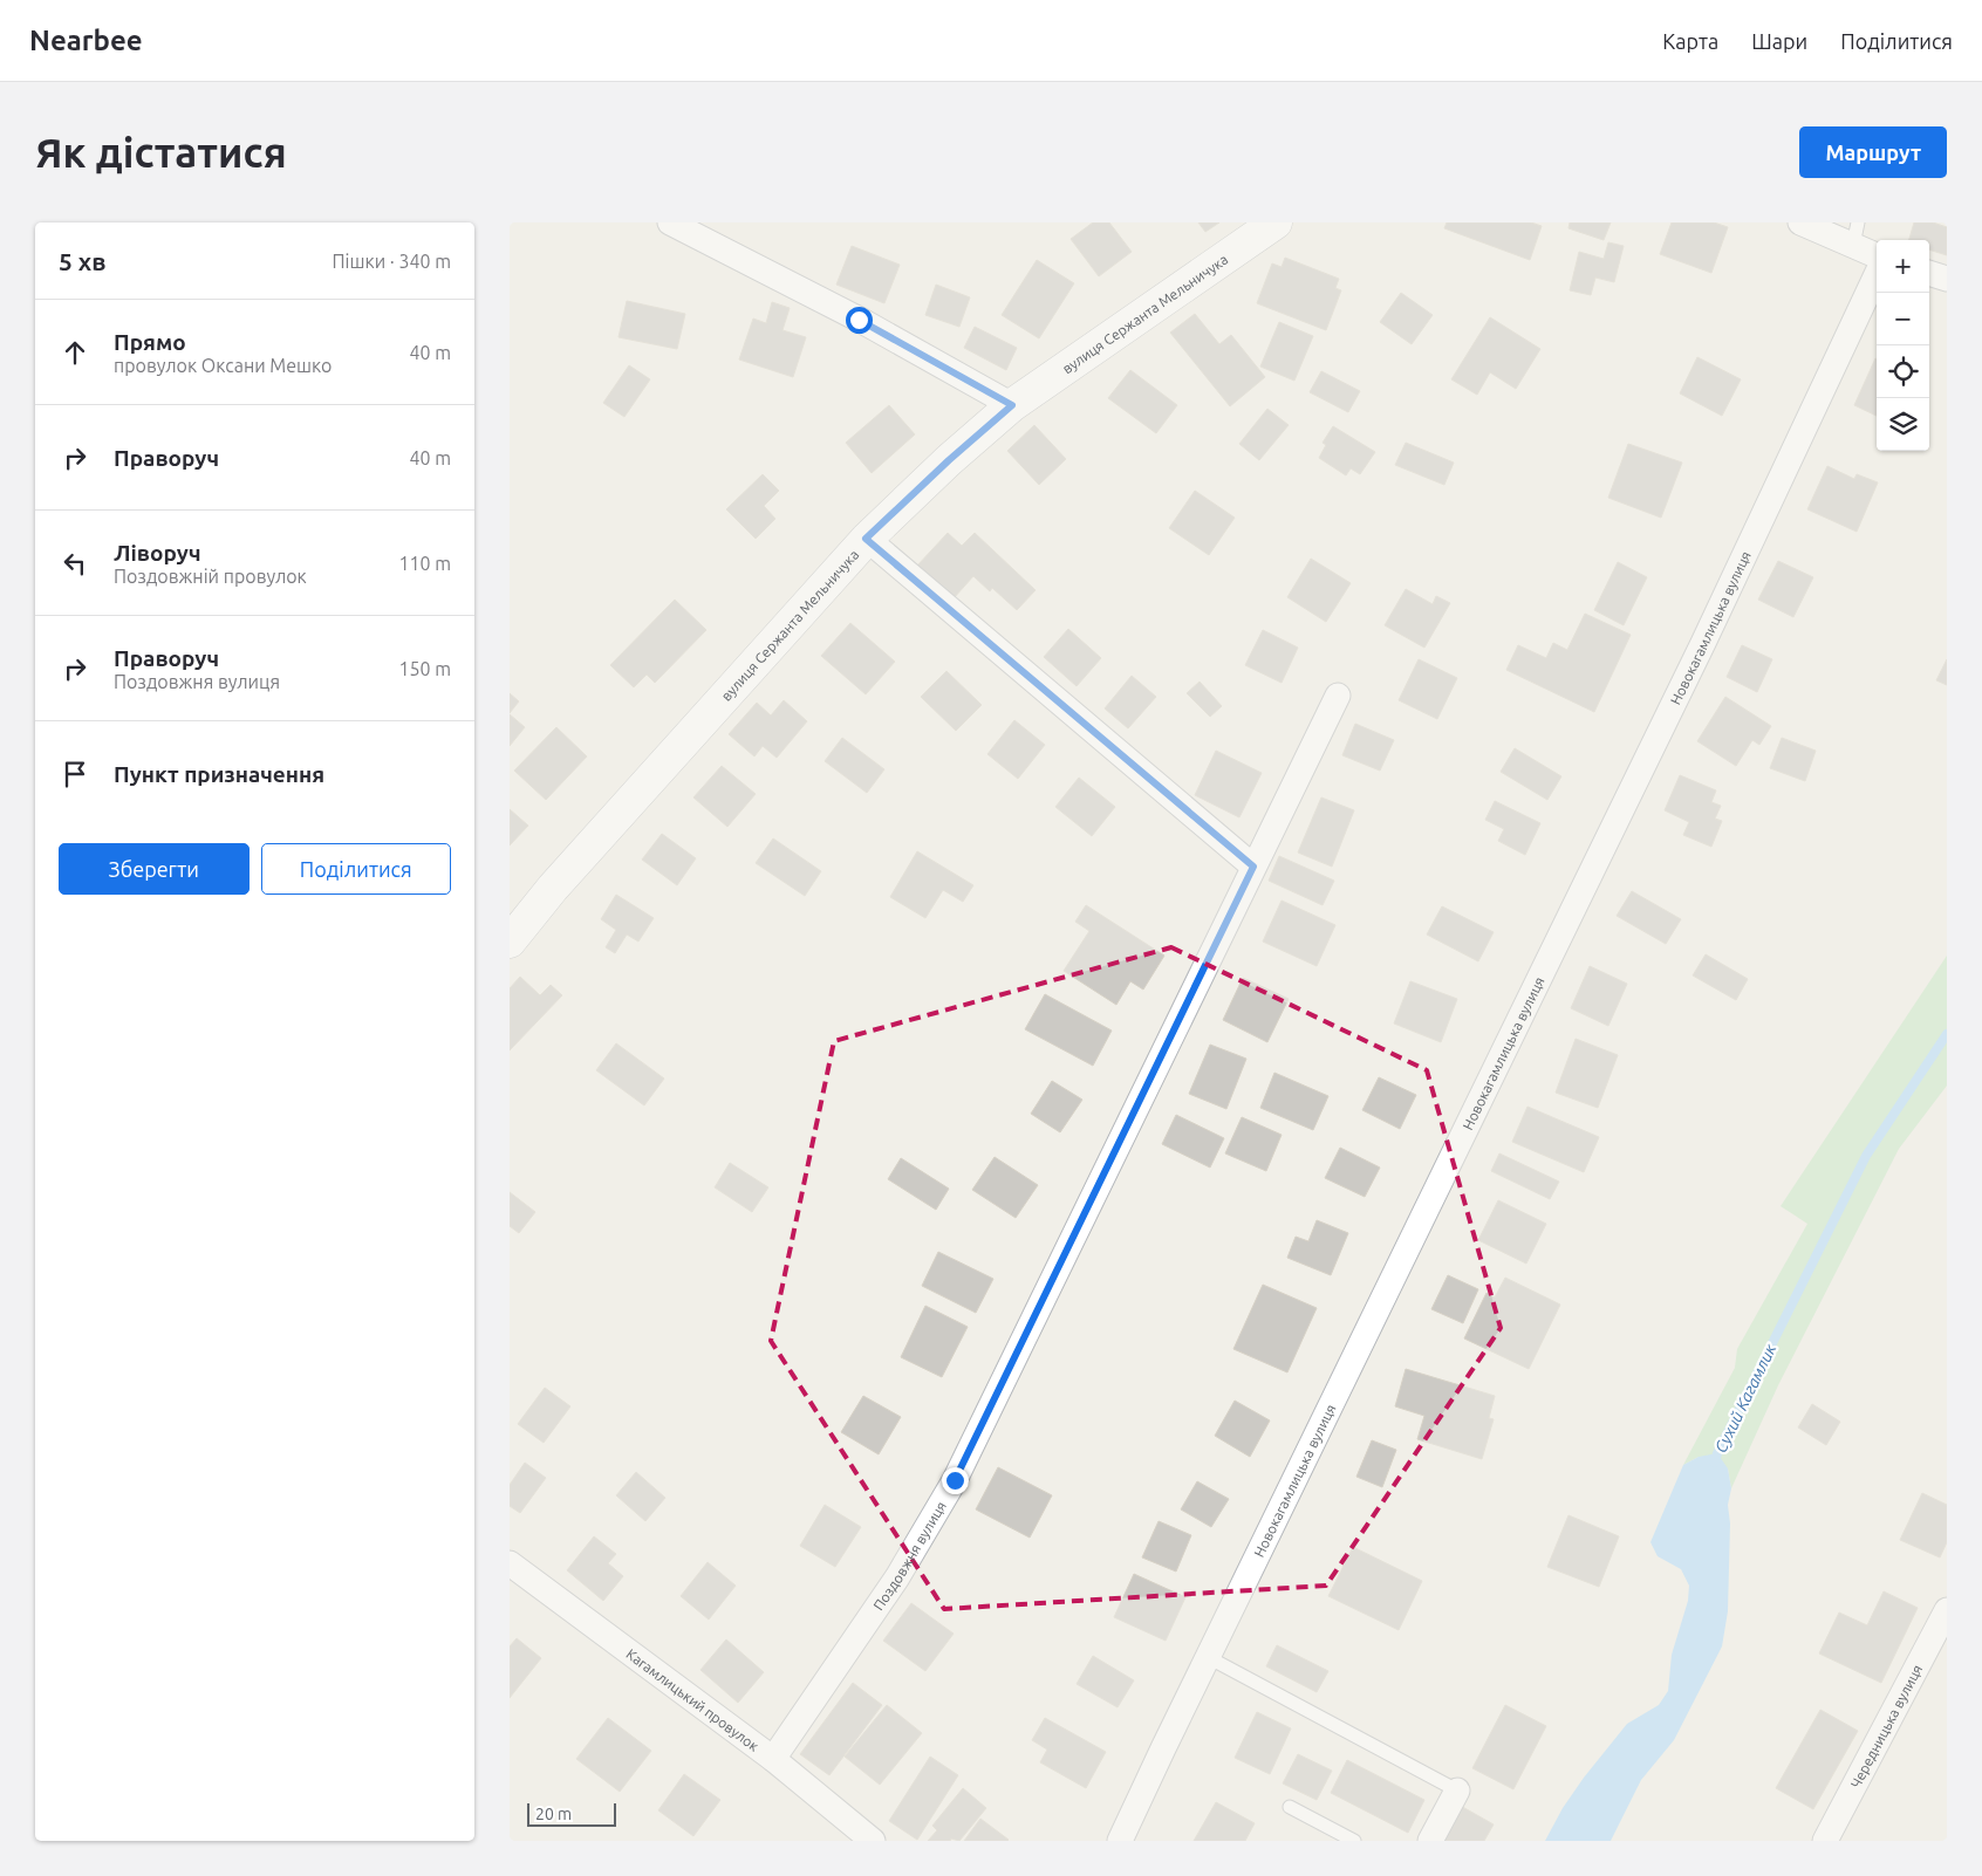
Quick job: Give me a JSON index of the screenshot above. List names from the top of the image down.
{
  "streets": {
    "street": [
      "вулиця Сержанта Мельничука",
      "Новокагамлицька вулиця",
      "Поздовжня вулиця",
      "Кагамлицький провулок",
      "Чередницька вулиця"
    ]
  },
  "crossings": [
    ["Поздовжня вулиця", "Кагамлицький провулок"]
  ],
  "water": ["Сухий Кагамлик"],
  "scale_bar": "20 m",
  "page": {
    "header": "Nearbee",
    "nav": ["Карта", "Шари", "Поділитися"],
    "buttons": [
      "Маршрут",
      ["Зберегти", "Поділитися"]
    ],
    "title": "Як дістатися",
    "heading": ["5 хв", "Пішки · 340 m"],
    "map_buttons": ["+", "−"],
    "list": [
      ["Прямо", "провулок Оксани Мешко", "40 m"],
      ["Праворуч", "40 m"],
      ["Ліворуч", "Поздовжній провулок", "110 m"],
      ["Праворуч", "Поздовжня вулиця", "150 m"],
      "Пункт призначення"
    ],
    "scale": "20 m"
  }
}
